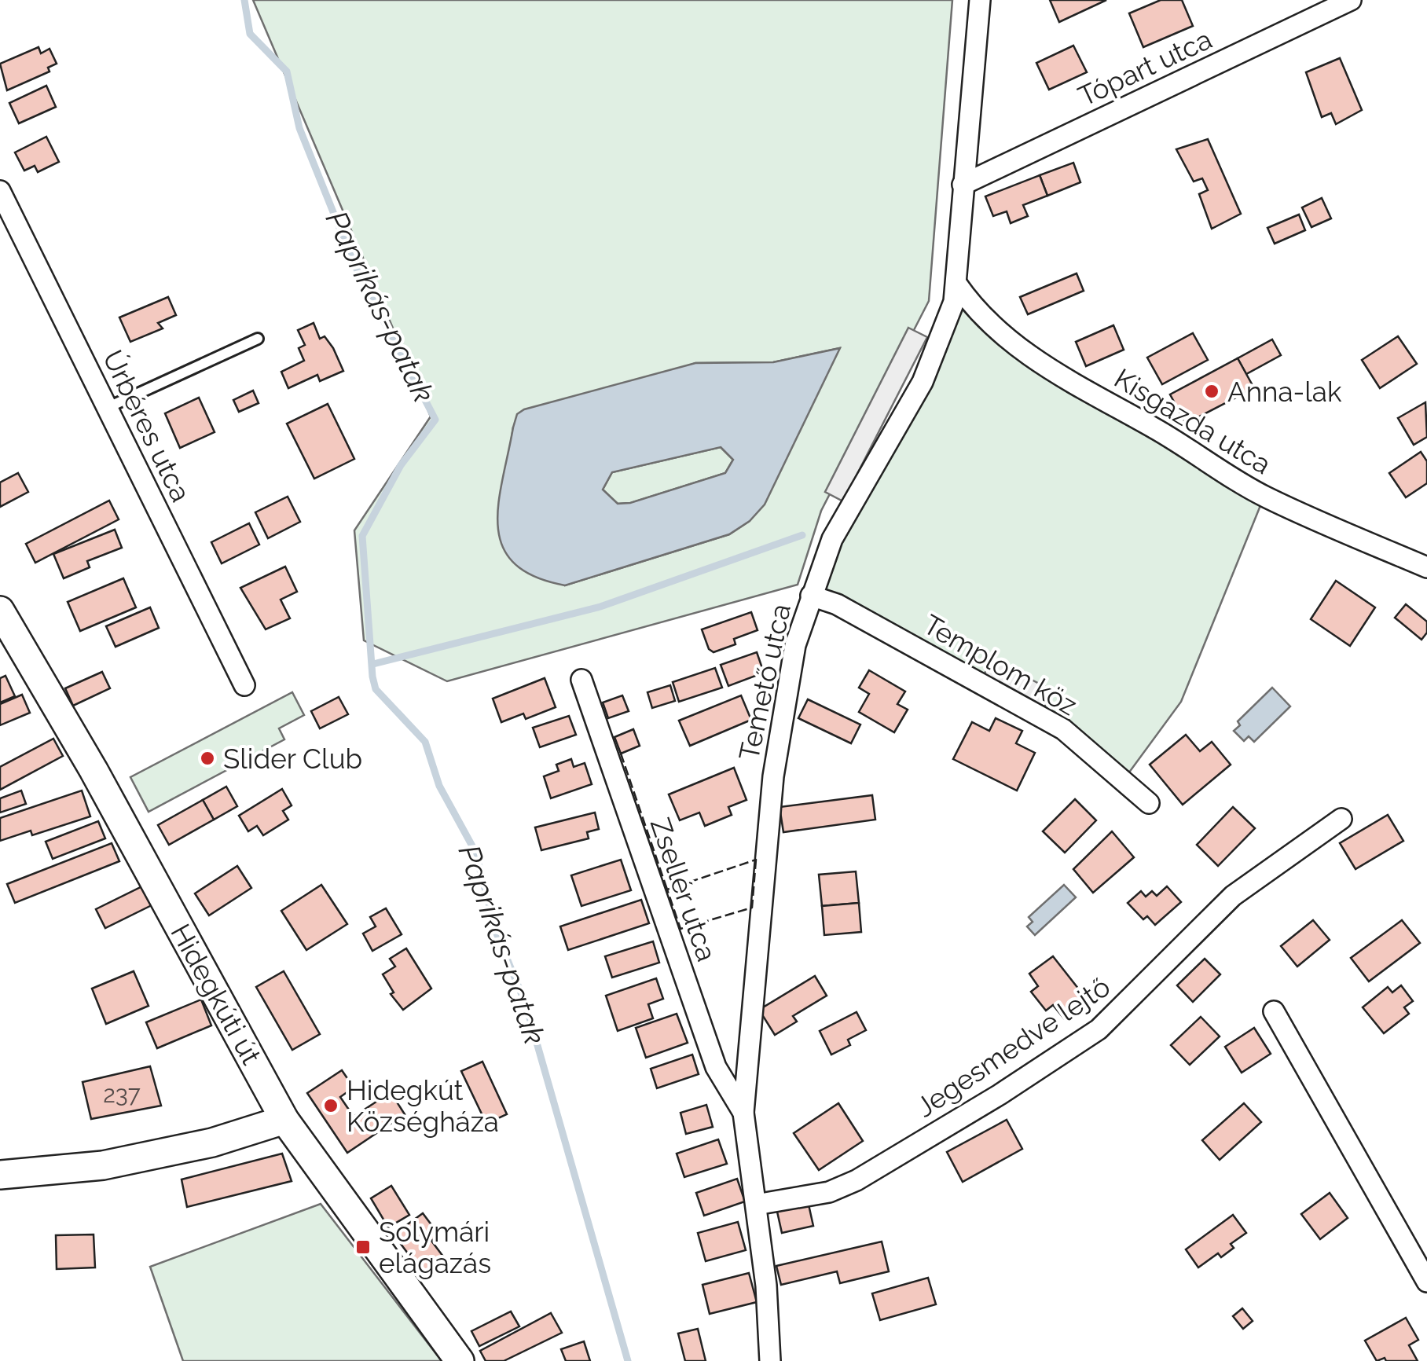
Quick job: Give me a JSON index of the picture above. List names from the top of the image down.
{
  "streets": {
    "main road": ["Hidegkúti út"],
    "street": [
      "Tópart utca",
      "Kisgazda utca",
      "Úrbéres utca",
      "Templom köz",
      "Temető utca",
      "Zsellér utca",
      "Jegesmedve lejtő"
    ]
  },
  "crossings": [
    ["Tópart utca", "Temető utca"],
    ["Kisgazda utca", "Temető utca"],
    ["Templom köz", "Temető utca"],
    ["Temető utca", "Zsellér utca"],
    ["Temető utca", "Jegesmedve lejtő"]
  ],
  "water": ["Paprikás-patak"],
  "places": {
    "other": ["Anna-lak", "Slider Club", "Hidegkút Községháza"],
    "transit": ["Solymári elágazás"]
  },
  "house_numbers": ["237"]
}
